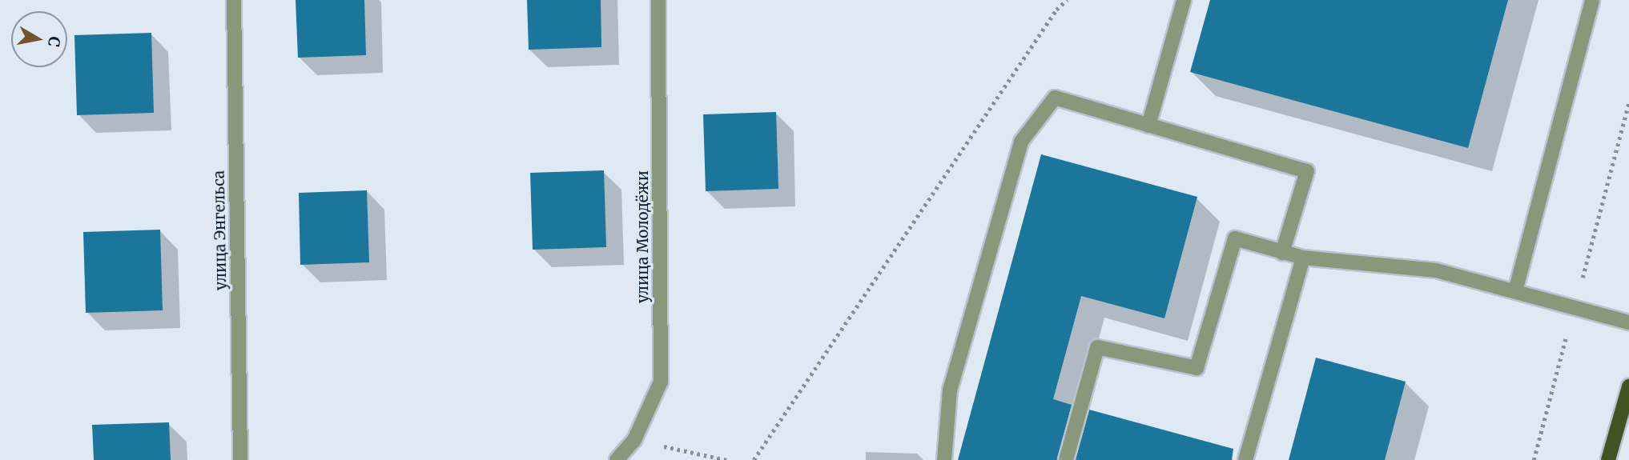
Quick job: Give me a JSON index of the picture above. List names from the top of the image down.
{
  "streets": {
    "street": ["улица Энгельса", "улица Молодёжи"]
  },
  "north": "right"
}
